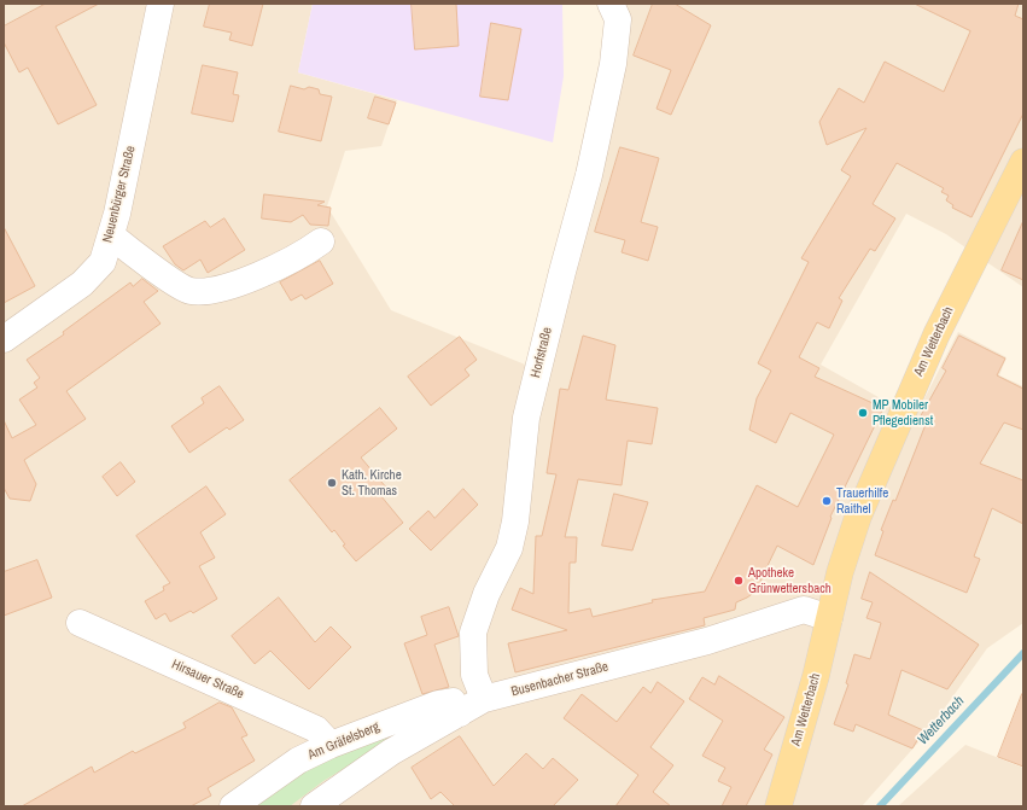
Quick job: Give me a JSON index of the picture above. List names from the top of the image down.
{
  "streets": {
    "main road": ["Am Wetterbach"],
    "street": [
      "Neuenbürger Straße",
      "Horfstraße",
      "Hirsauer Straße",
      "Busenbacher Straße",
      "Am Gräfelsberg"
    ]
  },
  "crossings": [
    ["Am Wetterbach", "Busenbacher Straße"],
    ["Horfstraße", "Busenbacher Straße"],
    ["Hirsauer Straße", "Am Gräfelsberg"],
    ["Busenbacher Straße", "Am Gräfelsberg"]
  ],
  "water": ["Wetterbach"],
  "places": [
    "MP Mobiler Pflegedienst",
    "Kath. Kirche St. Thomas",
    "Trauerhilfe Raithel",
    "Apotheke Grünwettersbach"
  ]
}
